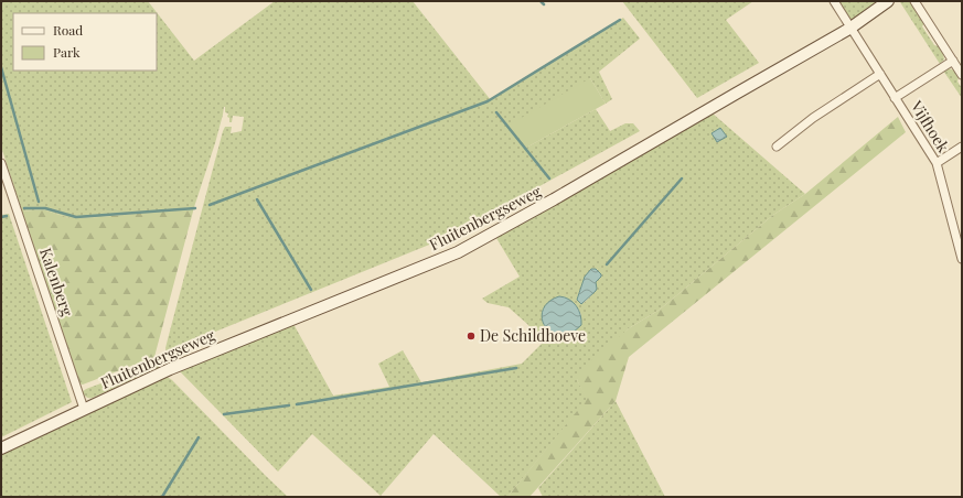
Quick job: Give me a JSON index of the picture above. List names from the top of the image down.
{
  "streets": {
    "street": ["Vijfhoek", "Fluitenbergseweg", "Kalenberg"]
  },
  "crossings": [
    ["Vijfhoek", "Fluitenbergseweg"],
    ["Fluitenbergseweg", "Kalenberg"]
  ],
  "places": ["De Schildhoeve"],
  "legend": ["Road", "Park"]
}
